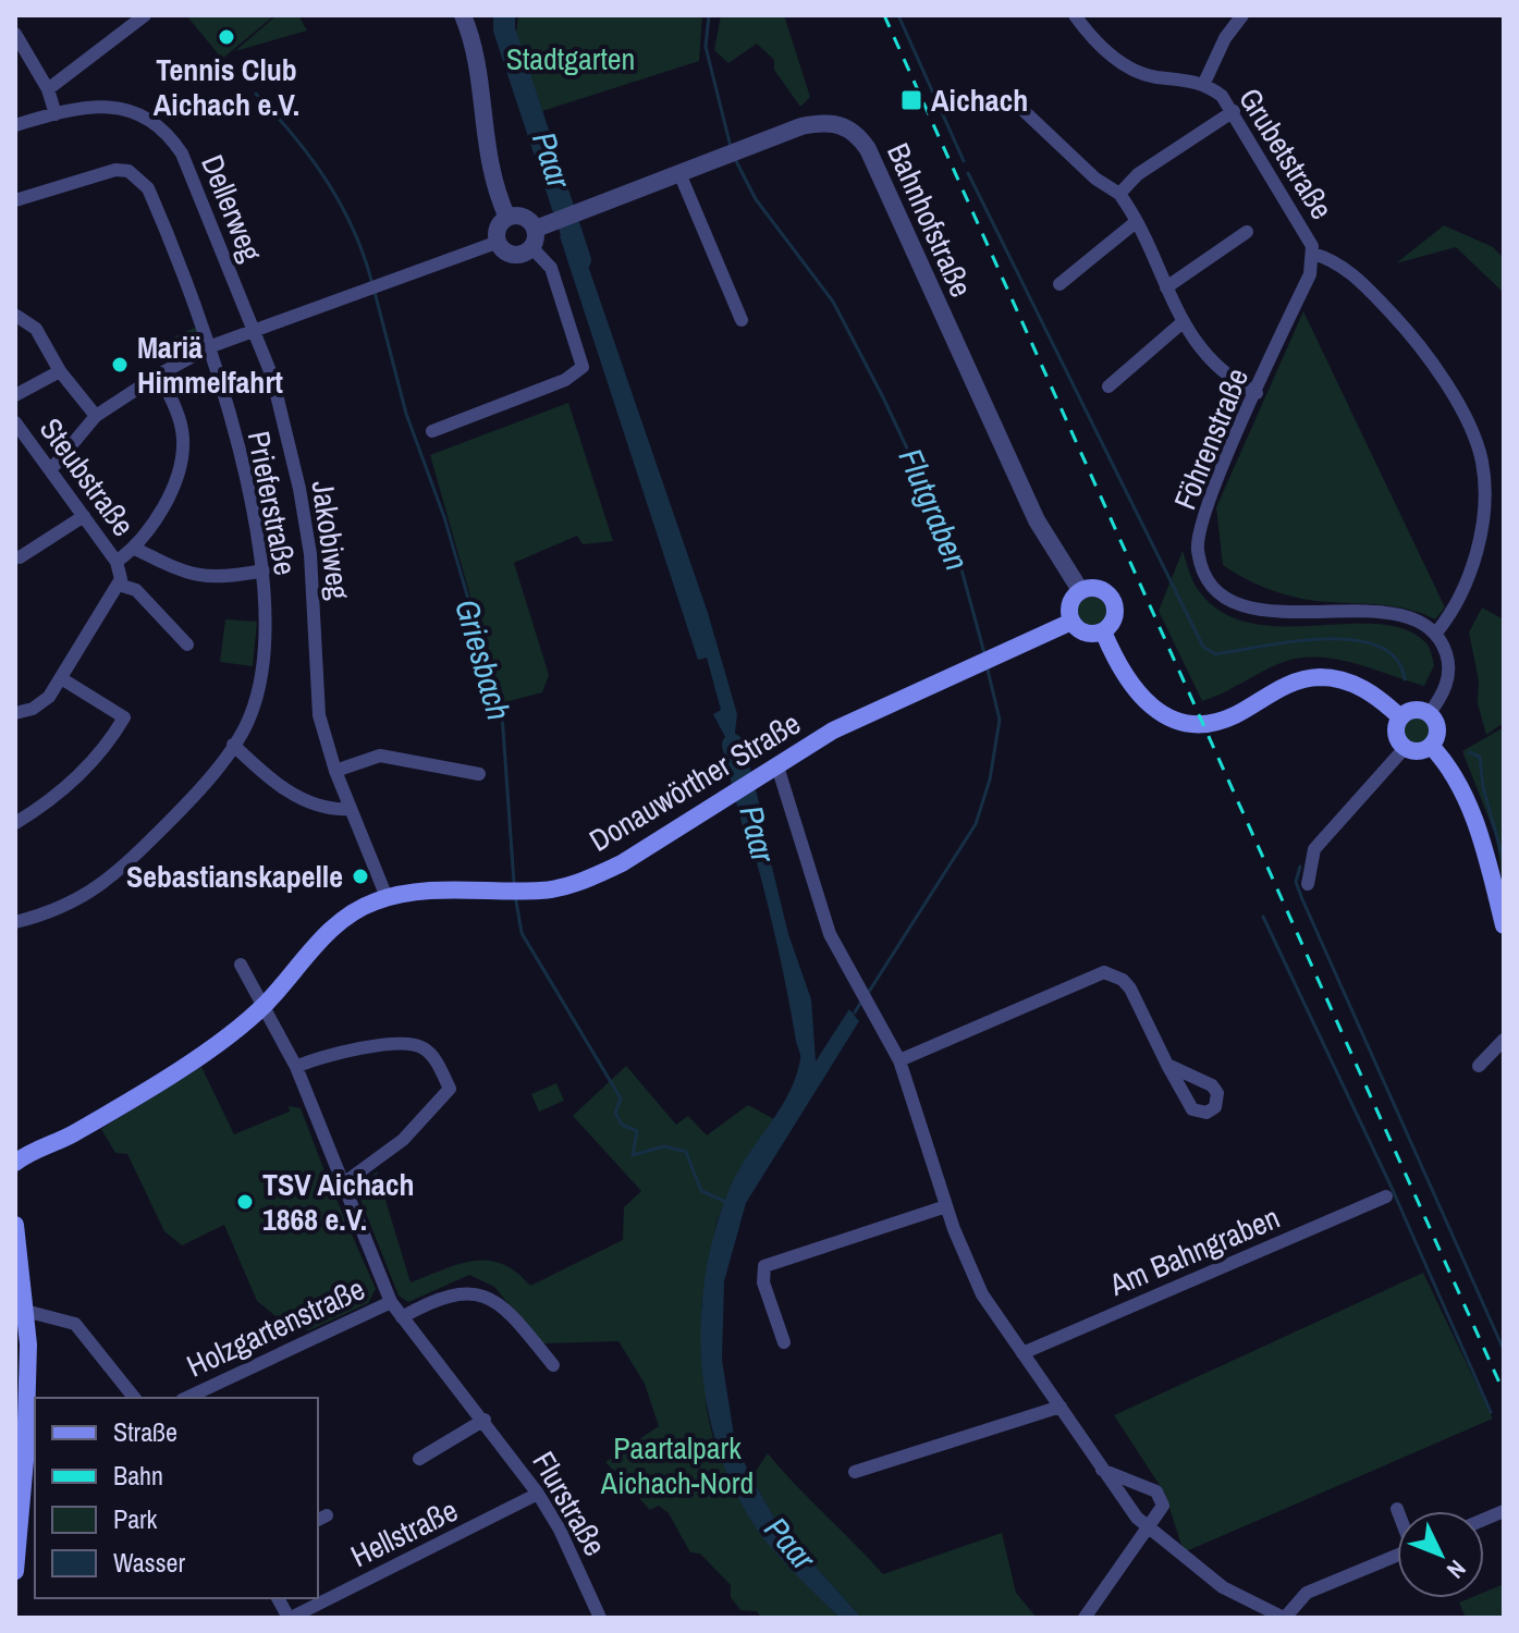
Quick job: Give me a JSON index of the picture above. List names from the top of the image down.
{
  "streets": {
    "main road": ["Donauwörther Straße"],
    "street": [
      "Grubetstraße",
      "Dellerweg",
      "Bahnhofstraße",
      "Föhrenstraße",
      "Steubstraße",
      "Prieferstraße",
      "Jakobiweg",
      "Am Bahngraben",
      "Holzgartenstraße",
      "Flurstraße",
      "Hellstraße"
    ]
  },
  "crossings": [
    ["Grubetstraße", "Föhrenstraße"],
    ["Dellerweg", "Jakobiweg"],
    ["Bahnhofstraße", "Donauwörther Straße"],
    ["Jakobiweg", "Donauwörther Straße"],
    ["Donauwörther Straße", "Flurstraße"],
    ["Holzgartenstraße", "Flurstraße"],
    ["Flurstraße", "Hellstraße"]
  ],
  "water": ["Paar", "Flutgraben", "Griesbach"],
  "parks": ["Stadtgarten", "Paartalpark Aichach-Nord"],
  "places": {
    "other": [
      "Tennis Club Aichach e.V.",
      "Mariä Himmelfahrt",
      "Sebastianskapelle",
      "TSV Aichach 1868 e.V."
    ],
    "transit": ["Aichach"]
  },
  "legend": [
    "Straße",
    "Bahn",
    "Park",
    "Wasser"
  ],
  "north": "bottom right"
}
